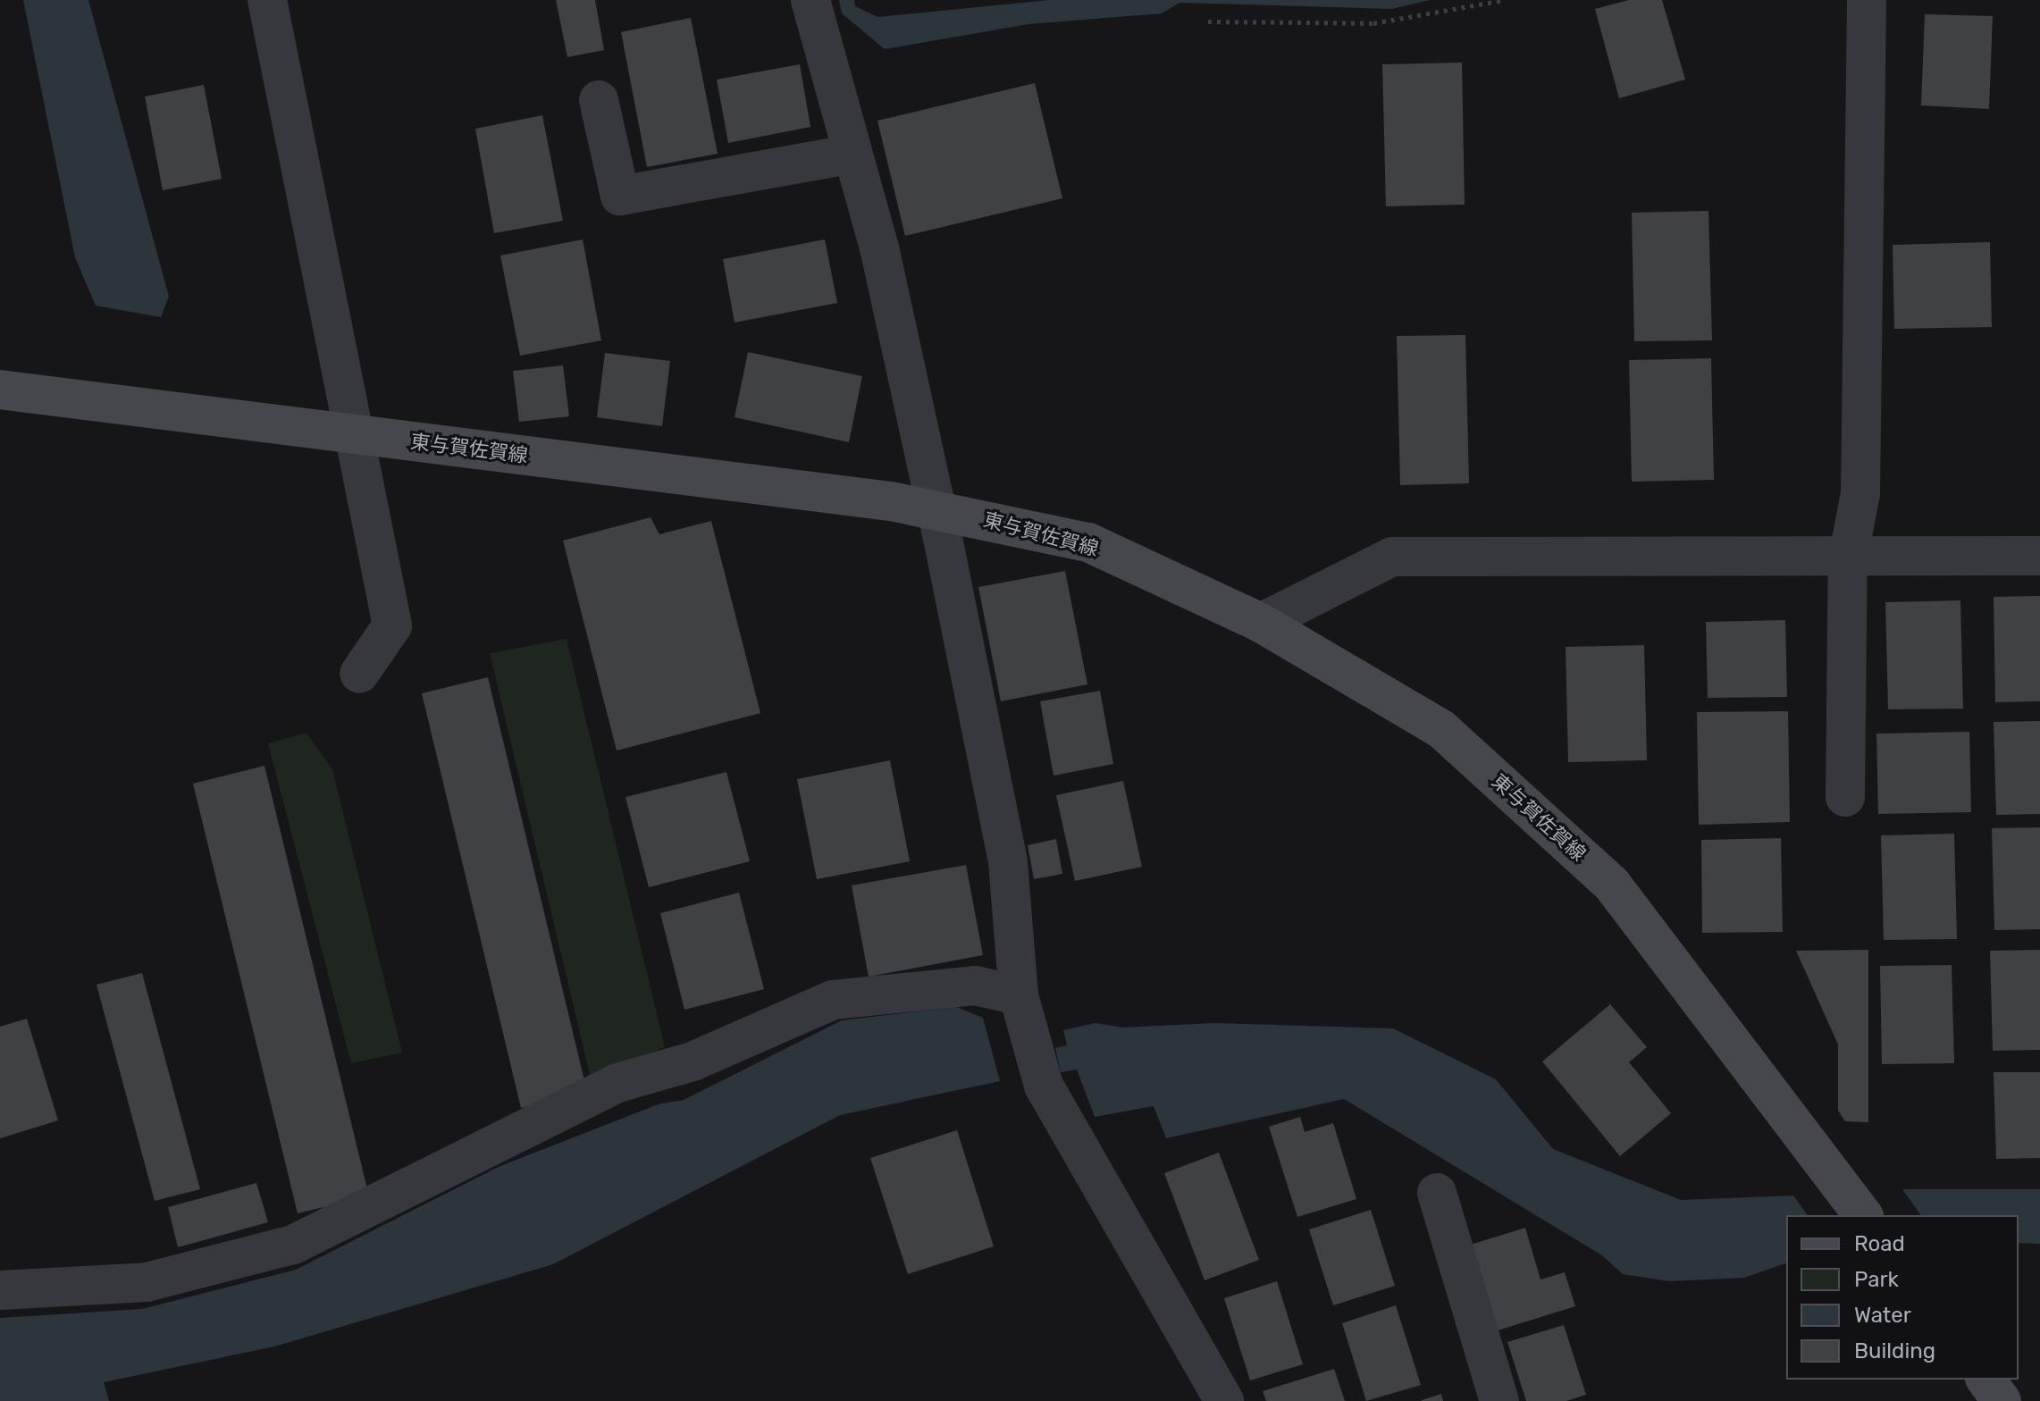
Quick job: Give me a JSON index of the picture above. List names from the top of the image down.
{
  "streets": {
    "main road": ["東与賀佐賀線"]
  },
  "legend": [
    "Road",
    "Park",
    "Water",
    "Building"
  ]
}
